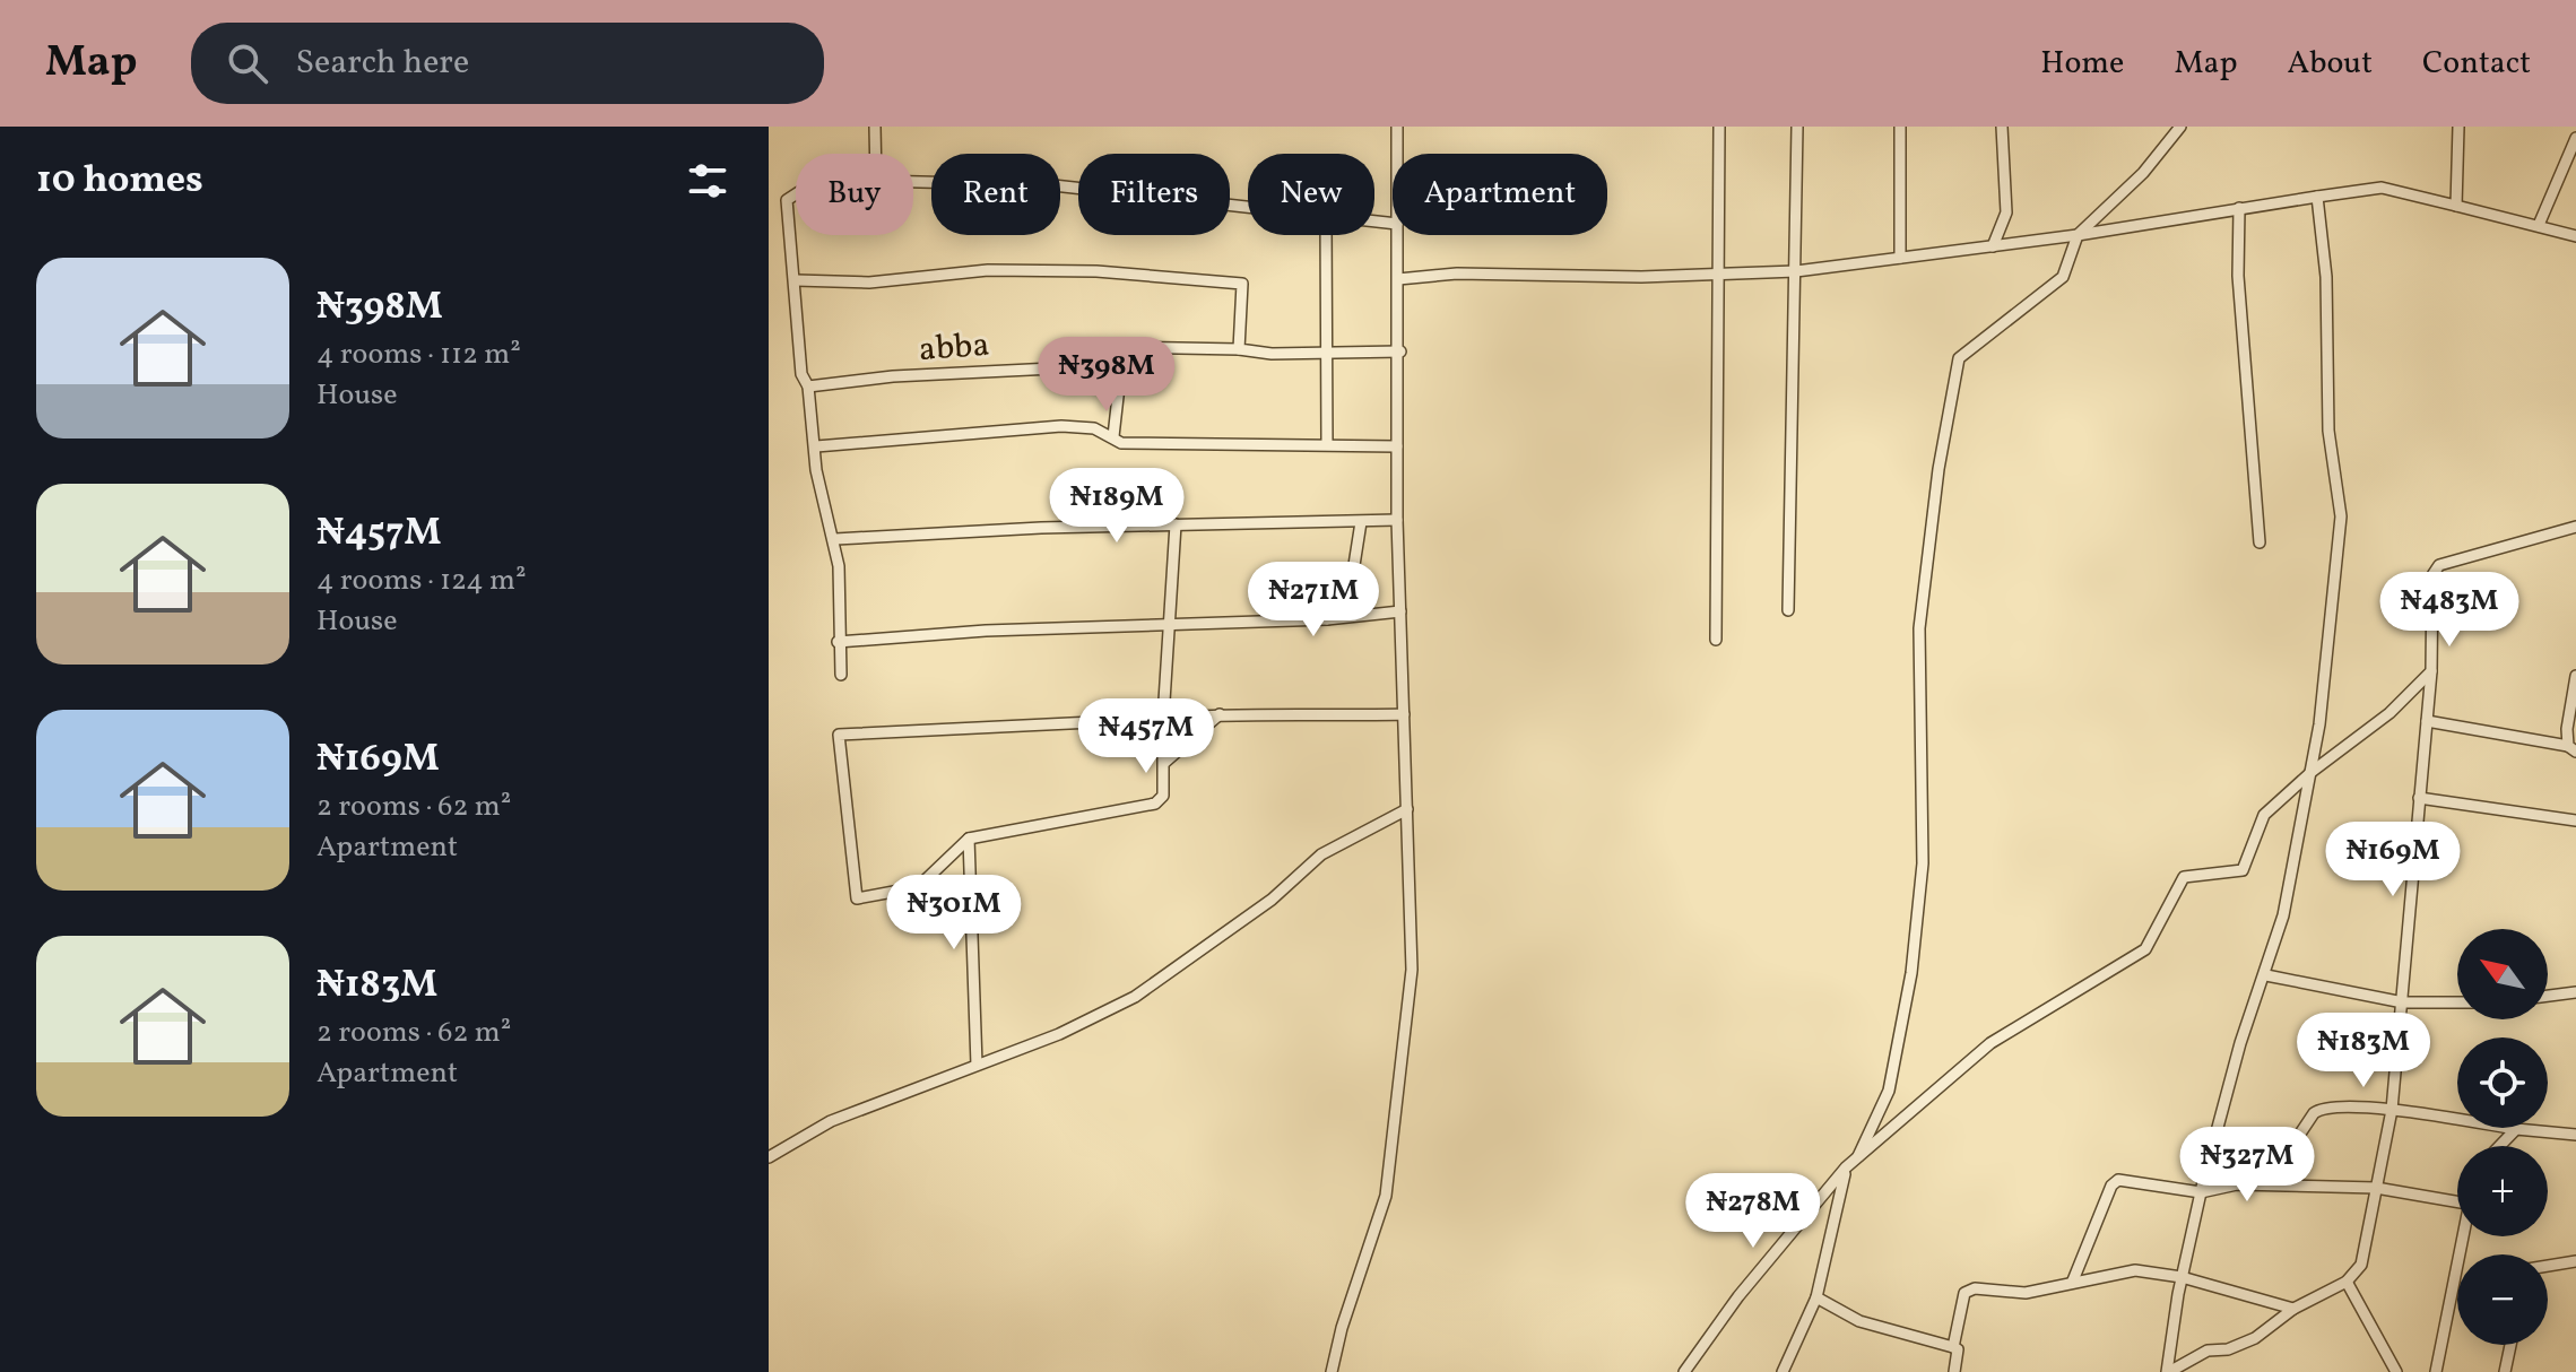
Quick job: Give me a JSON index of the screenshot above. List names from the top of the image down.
{
  "streets": {
    "street": ["abba"]
  },
  "north": "top left",
  "page": {
    "header": "Map",
    "search": "Search here",
    "nav": [
      "Home",
      "Map",
      "About",
      "Contact"
    ],
    "heading": "10 homes",
    "chip": [
      "Buy",
      "Rent",
      "Filters",
      "New",
      "Apartment"
    ],
    "list": [
      {
        "name": "₦398M",
        "note": "4 rooms · 112 m² · House"
      },
      {
        "name": "₦457M",
        "note": "4 rooms · 124 m² · House"
      },
      {
        "name": "₦169M",
        "note": "2 rooms · 62 m² · Apartment"
      },
      {
        "name": "₦183M",
        "note": "2 rooms · 62 m² · Apartment"
      }
    ],
    "price": [
      "₦398M",
      "₦189M",
      "₦271M",
      "₦483M",
      "₦457M",
      "₦169M",
      "₦301M",
      "₦183M",
      "₦327M",
      "₦278M"
    ],
    "map_buttons": ["+", "−"]
  }
}
